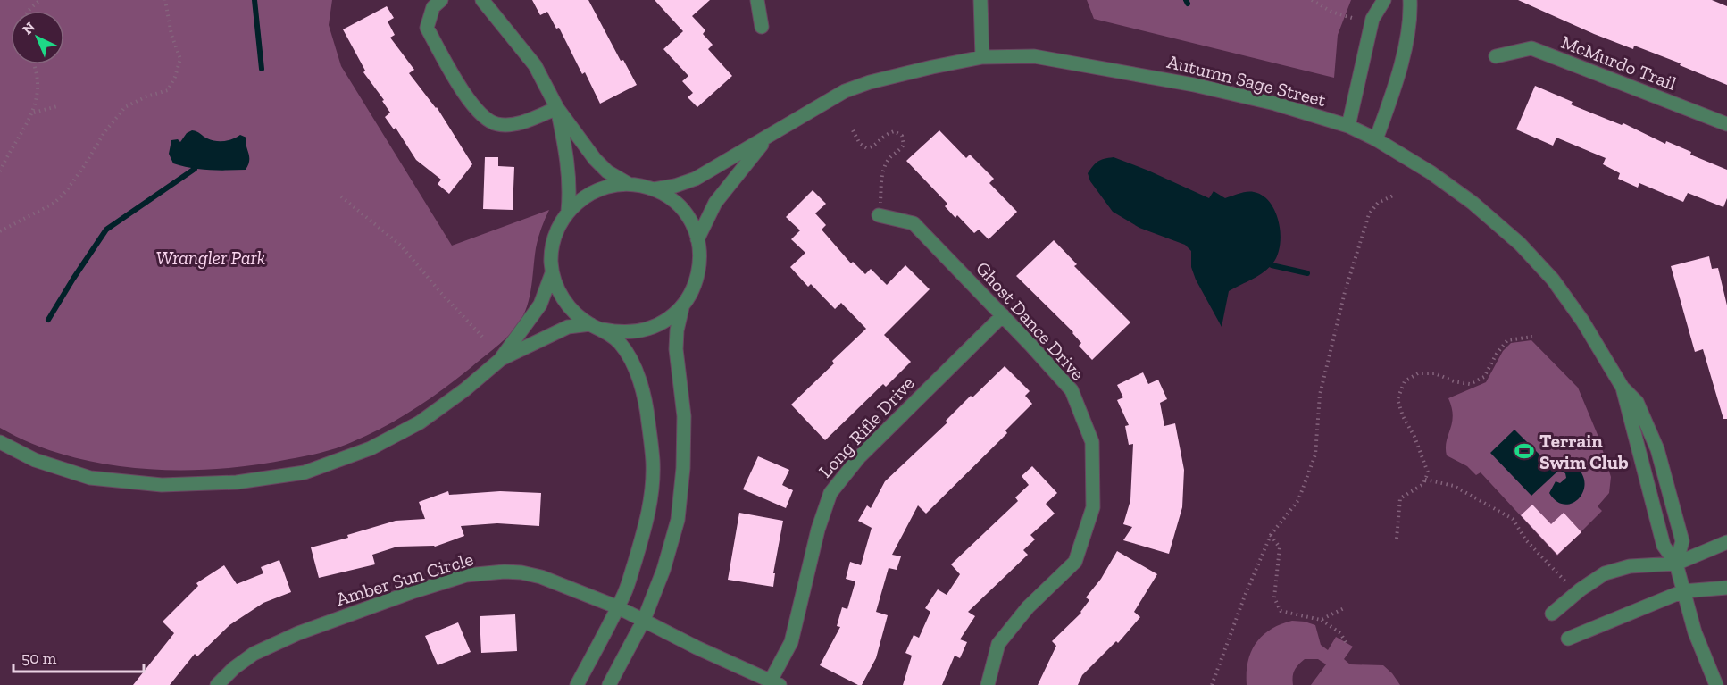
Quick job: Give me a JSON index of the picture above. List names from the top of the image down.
{
  "streets": {
    "street": [
      "McMurdo Trail",
      "Autumn Sage Street",
      "Ghost Dance Drive",
      "Long Rifle Drive",
      "Amber Sun Circle"
    ]
  },
  "crossings": [
    ["Ghost Dance Drive", "Long Rifle Drive"],
    ["Long Rifle Drive", "Amber Sun Circle"]
  ],
  "parks": ["Wrangler Park"],
  "places": {
    "sports": ["Terrain Swim Club"]
  },
  "scale_bar": "50 m",
  "north": "top left"
}
